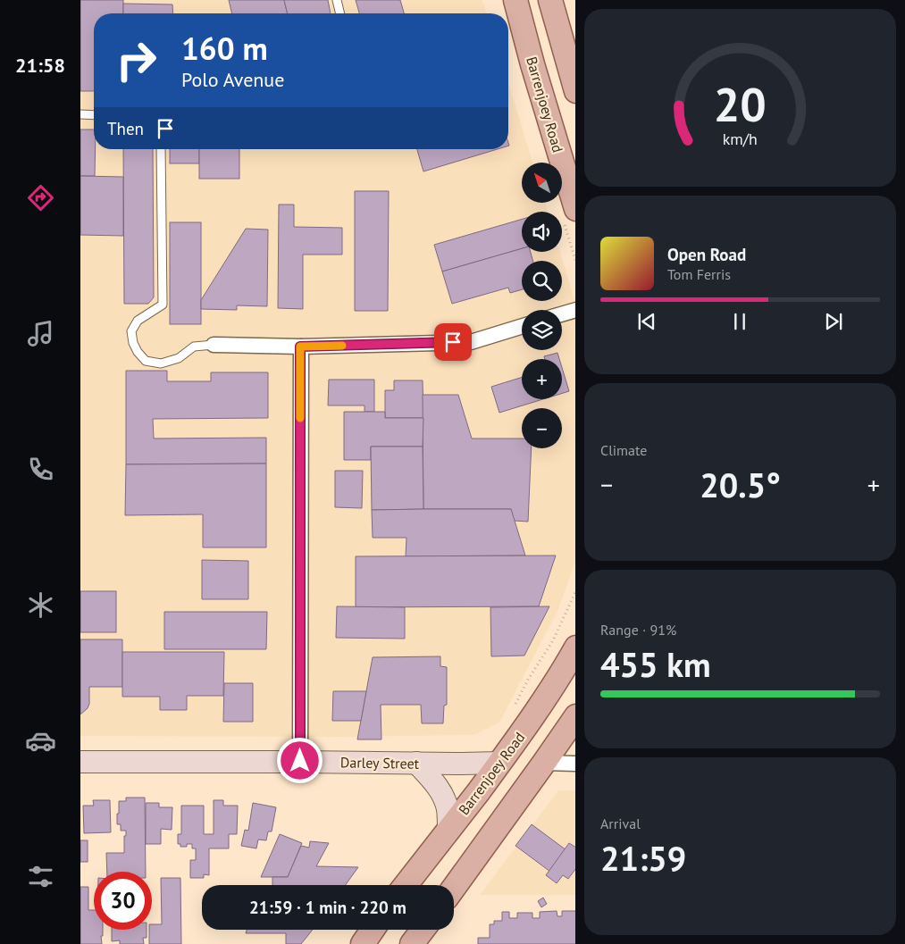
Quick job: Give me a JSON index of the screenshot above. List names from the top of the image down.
{
  "streets": {
    "main road": ["Barrenjoey Road", "Darley Street"]
  },
  "crossings": [
    ["Barrenjoey Road", "Darley Street"]
  ],
  "north": "top left",
  "page": {
    "tabs": "21:58",
    "turn": ["160 m", "Polo Avenue"],
    "then": "Then",
    "map_buttons": ["+", "−"],
    "song": ["Open Road", "Tom Ferris"],
    "tile": [
      "Climate",
      ["Range · 91%", "455 km"],
      ["Arrival", "21:59"]
    ],
    "heat": ["−", "20.5°", "+"],
    "limit": "30",
    "trip": "21:59 · 1 min · 220 m",
    "gauge": ["20", "km/h"]
  }
}
